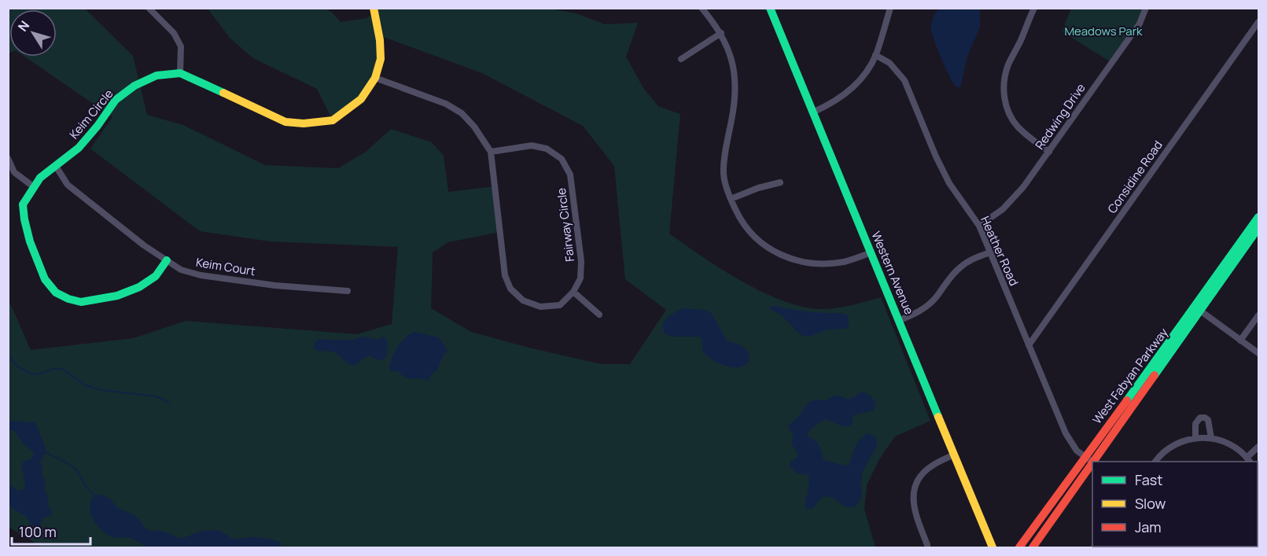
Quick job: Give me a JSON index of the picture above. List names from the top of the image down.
{
  "streets": {
    "street": [
      "Keim Circle",
      "Redwing Drive",
      "Considine Road",
      "Fairway Circle",
      "Heather Road",
      "Keim Court",
      "Western Avenue",
      "West Fabyan Parkway"
    ]
  },
  "crossings": [
    ["Keim Circle", "Keim Court"],
    ["Redwing Drive", "Heather Road"],
    ["Considine Road", "Heather Road"],
    ["Heather Road", "West Fabyan Parkway"]
  ],
  "parks": ["Meadows Park"],
  "legend": ["Fast", "Slow", "Jam"],
  "scale_bar": "100 m",
  "north": "top left"
}
